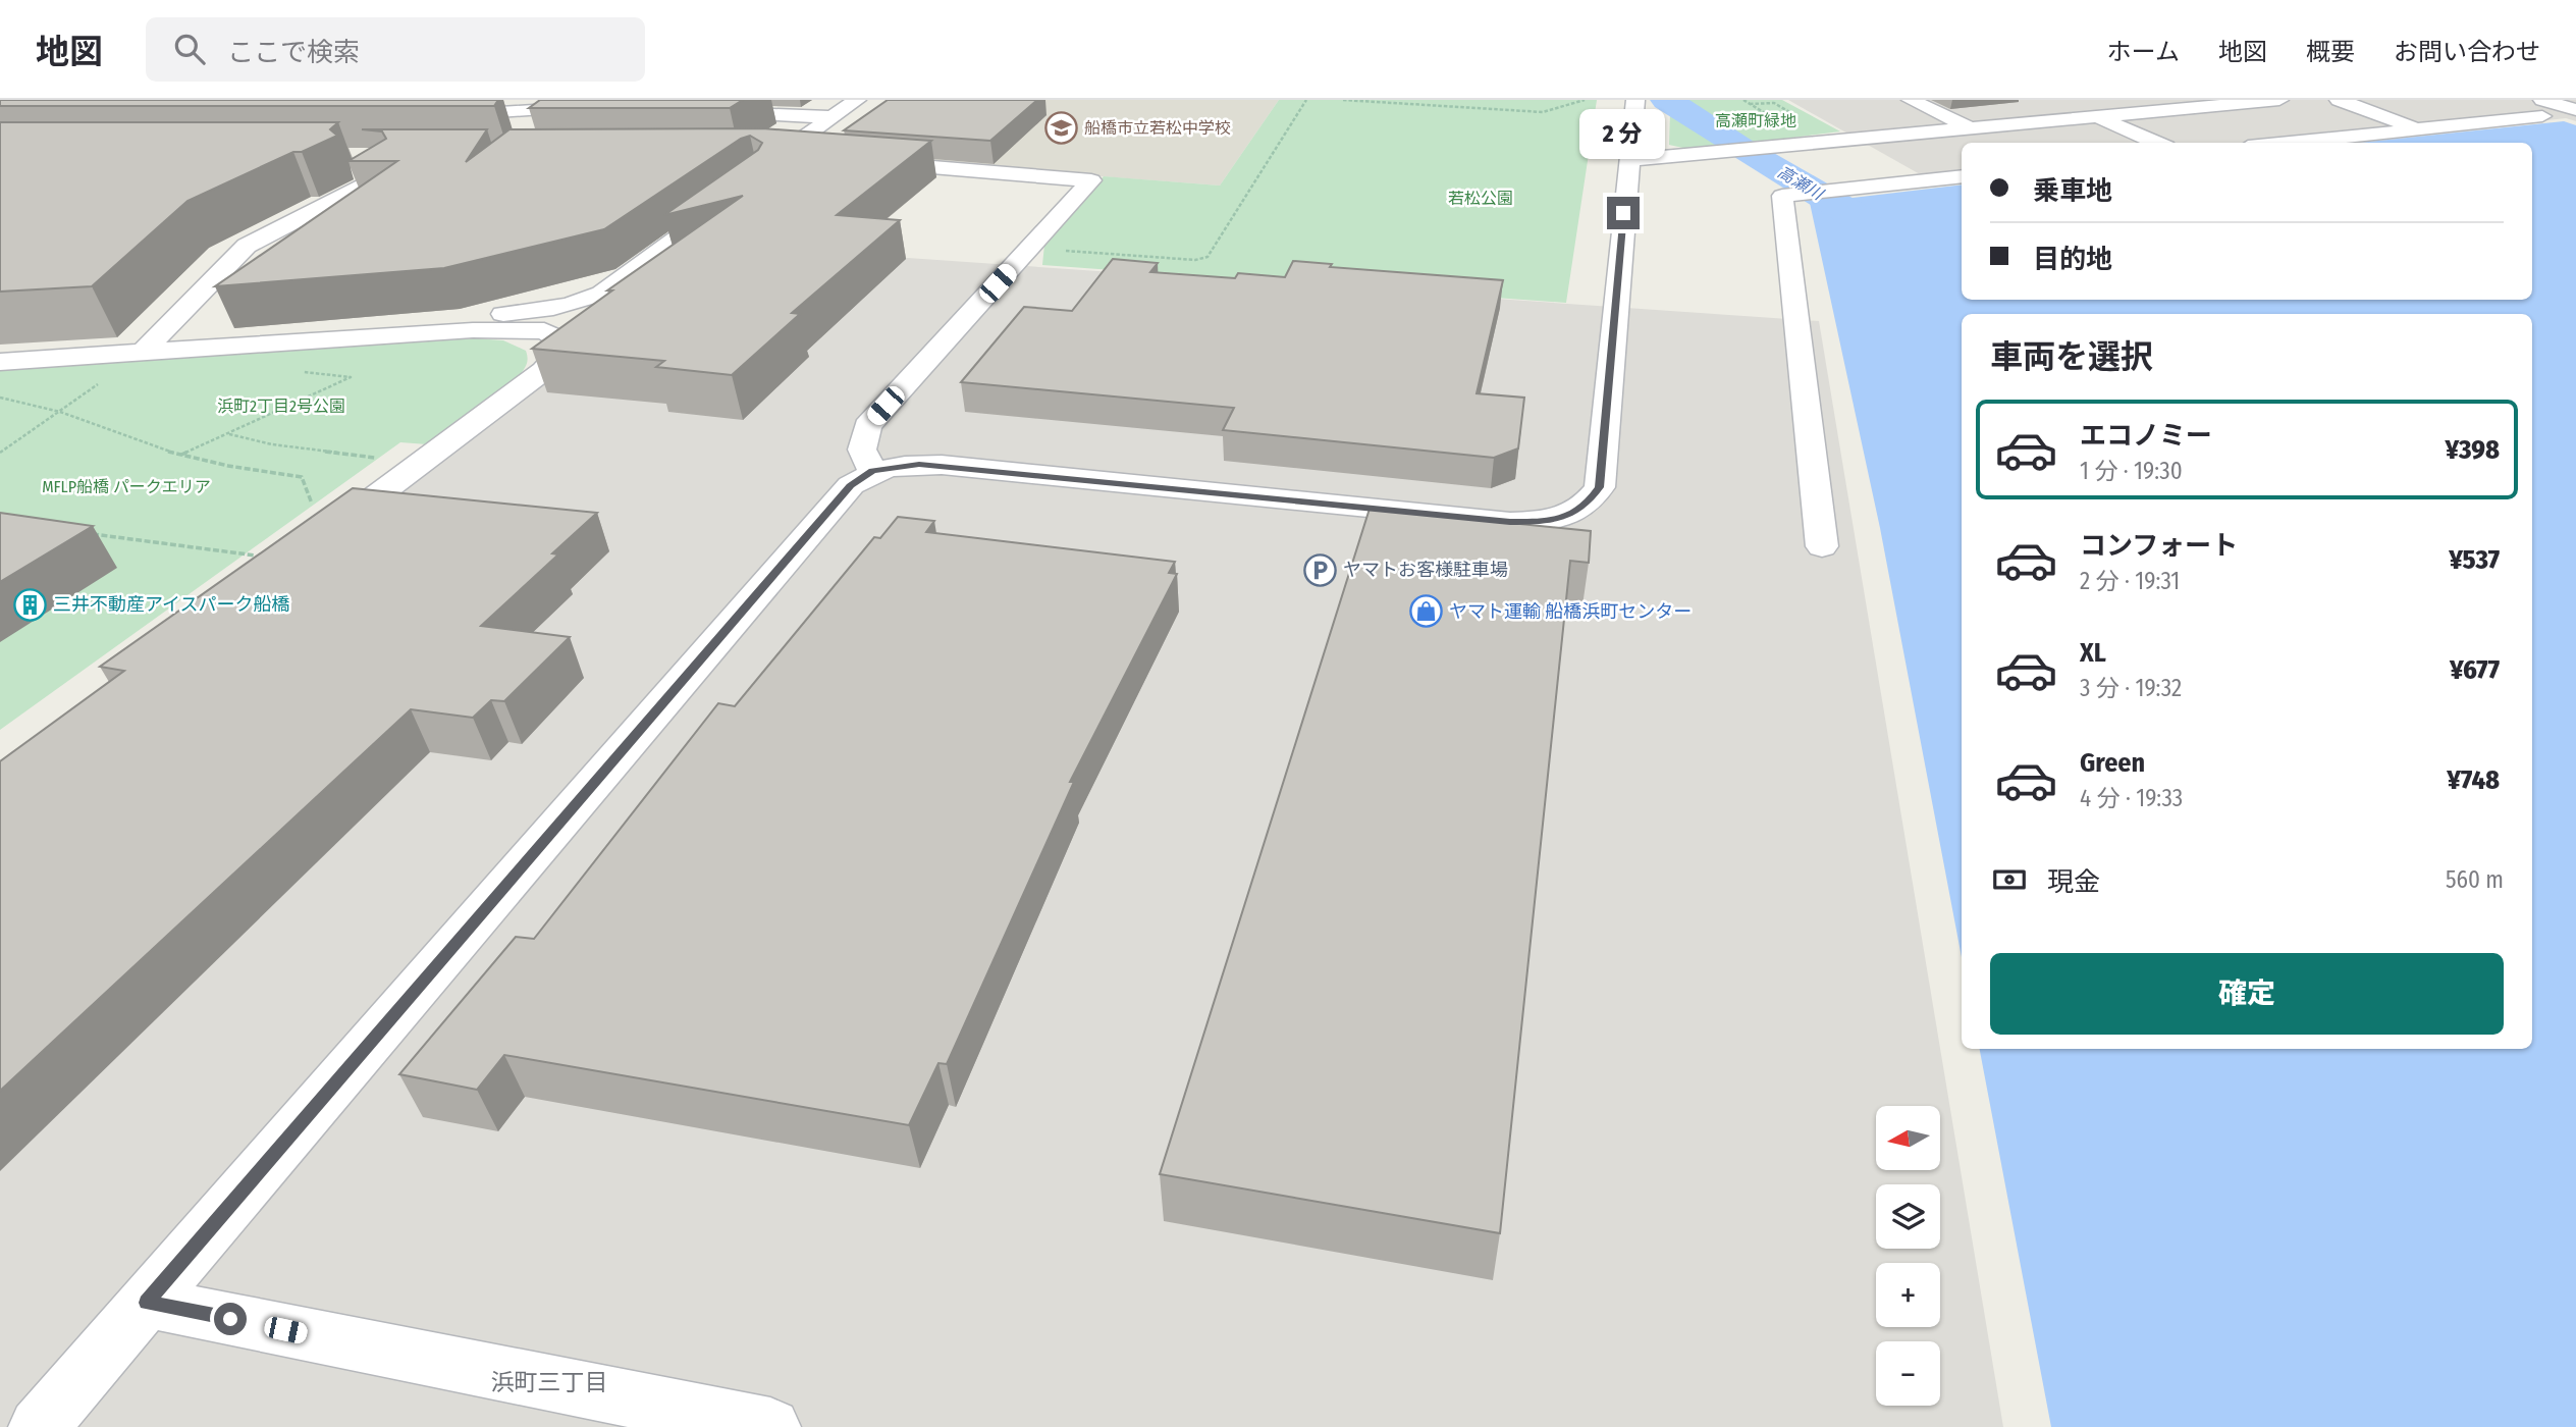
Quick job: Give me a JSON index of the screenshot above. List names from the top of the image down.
{
  "districts": ["浜町三丁目"],
  "water": ["高瀬川"],
  "parks": [
    "高瀬町緑地",
    "若松公園",
    "浜町2丁目2号公園",
    "MFLP船橋 パークエリア"
  ],
  "places": {
    "school or university": ["船橋市立若松中学校"],
    "parking": ["ヤマトお客様駐車場"],
    "building": ["三井不動産アイスパーク船橋"],
    "shop": ["ヤマト運輸 船橋浜町センター"]
  },
  "north": "left",
  "page": {
    "header": "地図",
    "search": "ここで検索",
    "nav": [
      "ホーム",
      "地図",
      "概要",
      "お問い合わせ"
    ],
    "bubble": "2 分",
    "banner": ["乗車地", "目的地"],
    "heading": "車両を選択",
    "list": [
      {
        "name": "エコノミー",
        "note": "1 分 · 19:30",
        "value": "¥398"
      },
      {
        "name": "コンフォート",
        "note": "2 分 · 19:31",
        "value": "¥537"
      },
      {
        "name": "XL",
        "note": "3 分 · 19:32",
        "value": "¥677"
      },
      {
        "name": "Green",
        "note": "4 分 · 19:33",
        "value": "¥748"
      }
    ],
    "pay": ["現金", "560 m"],
    "buttons": "確定",
    "map_buttons": ["+", "−"]
  }
}
